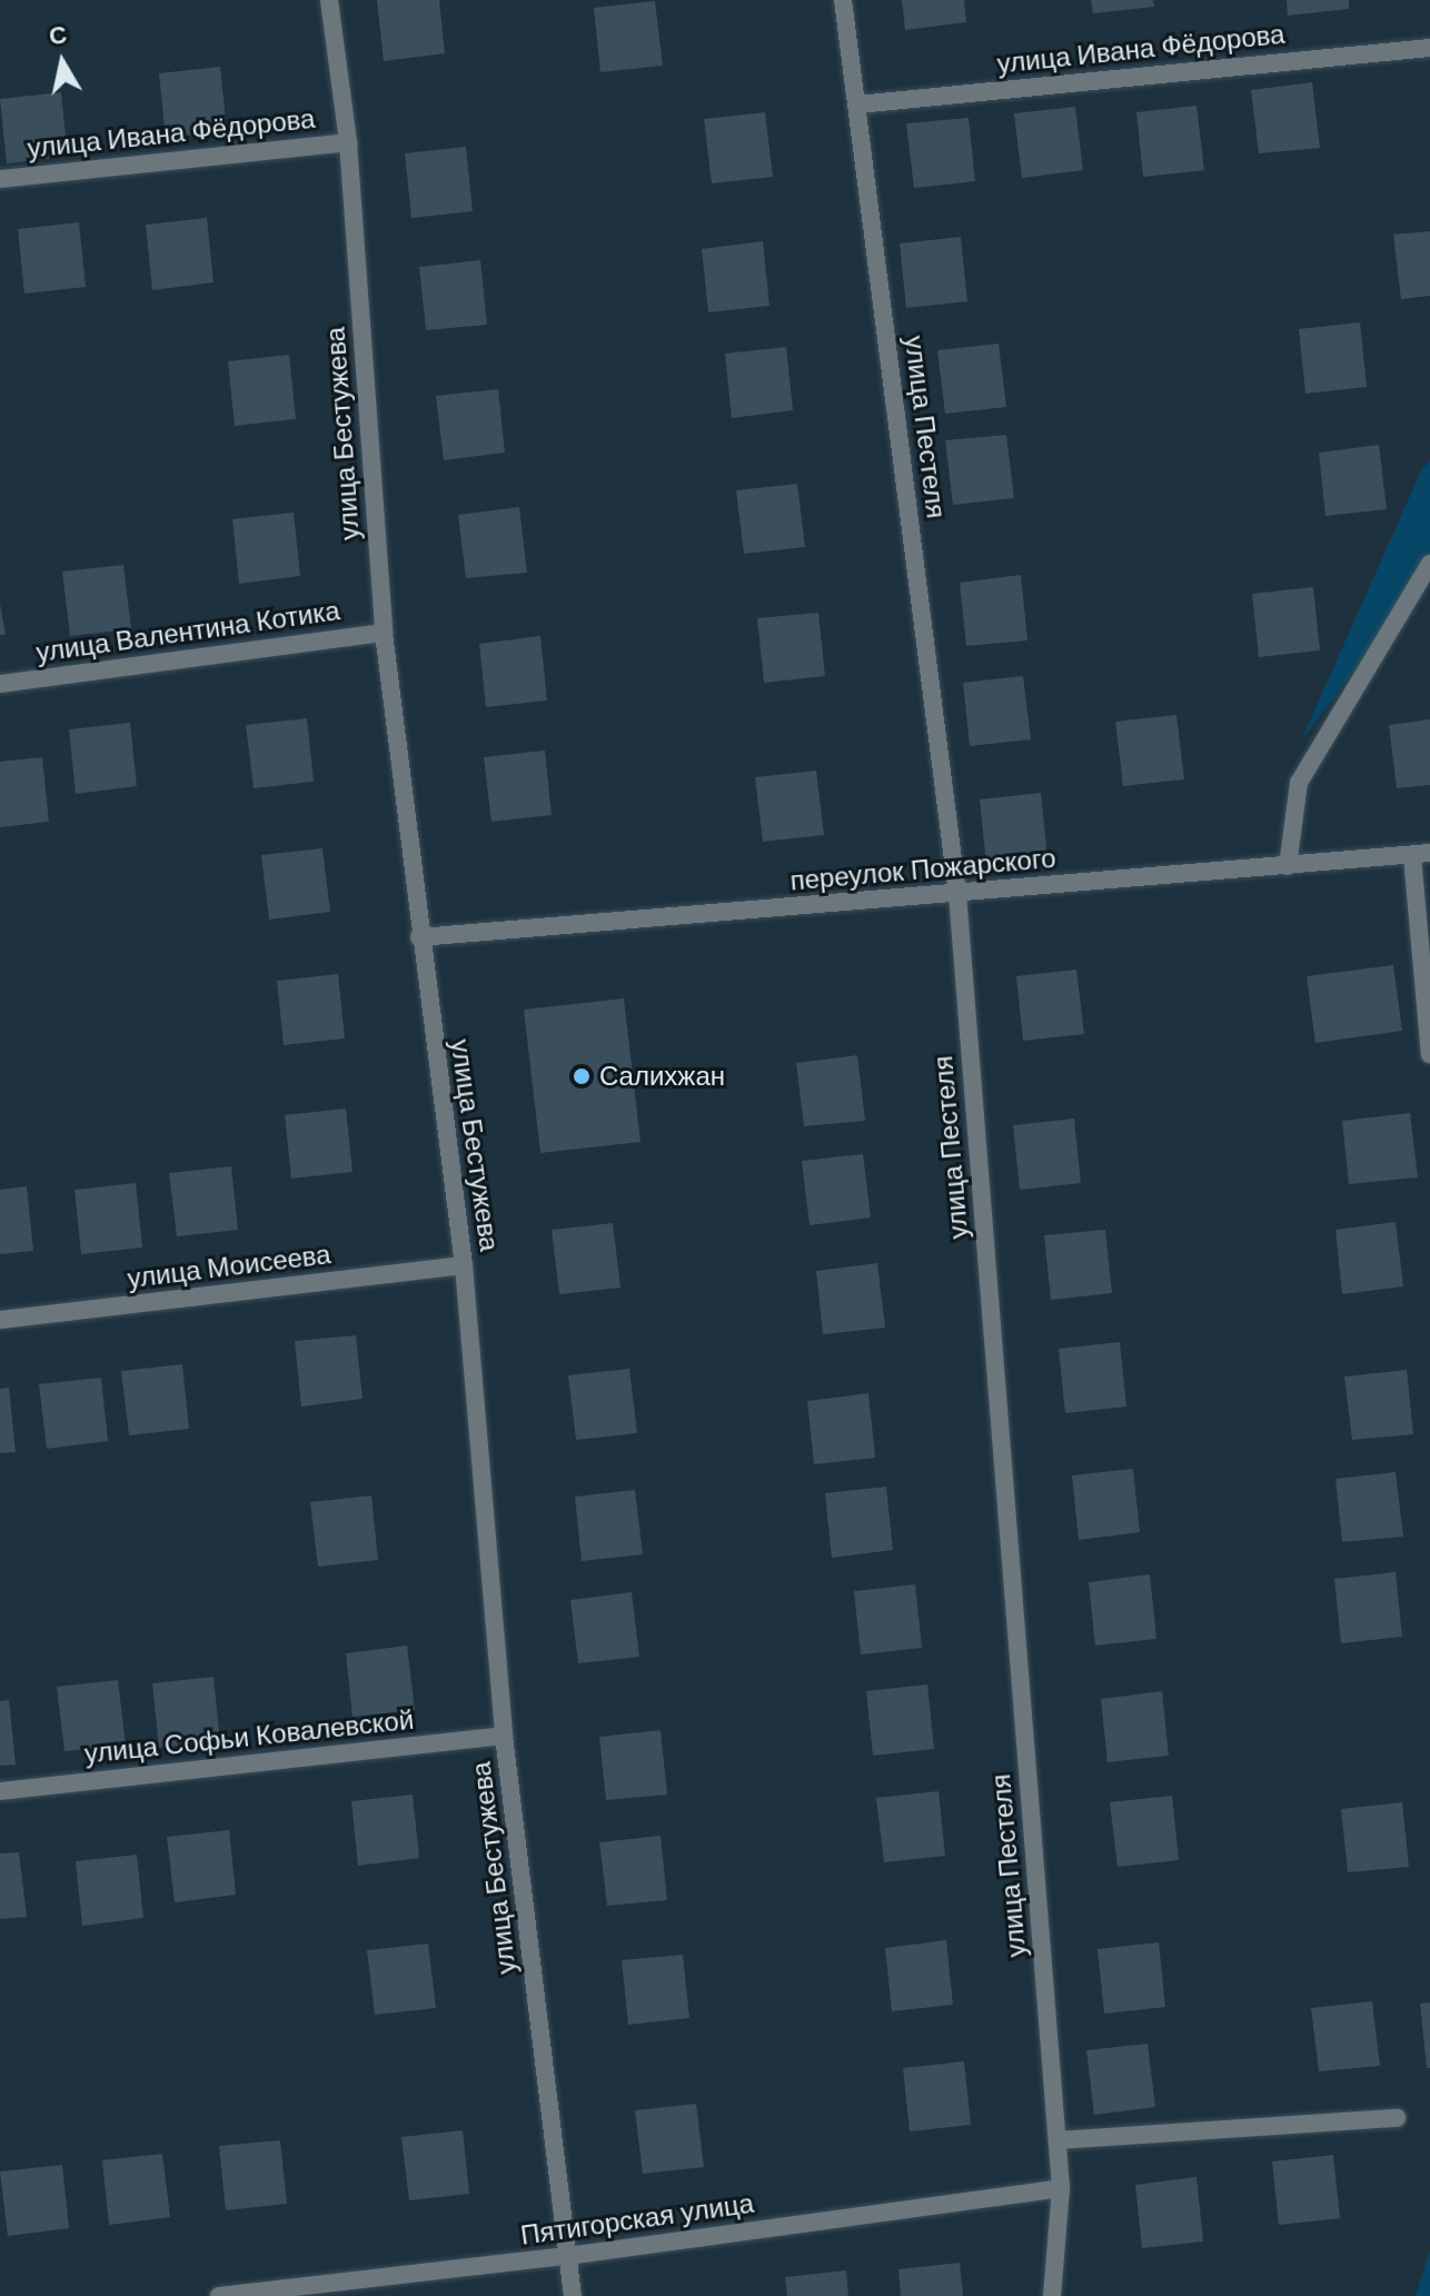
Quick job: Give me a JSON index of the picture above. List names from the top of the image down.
{
  "streets": {
    "street": [
      "улица Ивана Фёдорова",
      "улица Пестеля",
      "улица Бестужева",
      "улица Валентина Котика",
      "переулок Пожарского",
      "улица Моисеева",
      "улица Софьи Ковалевской",
      "Пятигорская улица"
    ]
  },
  "crossings": [
    ["улица Ивана Фёдорова", "улица Пестеля"],
    ["улица Ивана Фёдорова", "улица Бестужева"],
    ["улица Пестеля", "переулок Пожарского"],
    ["улица Пестеля", "Пятигорская улица"],
    ["улица Бестужева", "улица Валентина Котика"],
    ["улица Бестужева", "переулок Пожарского"],
    ["улица Бестужева", "улица Моисеева"],
    ["улица Бестужева", "улица Софьи Ковалевской"],
    ["улица Бестужева", "Пятигорская улица"]
  ],
  "places": ["Салихжан"],
  "north": "top"
}
